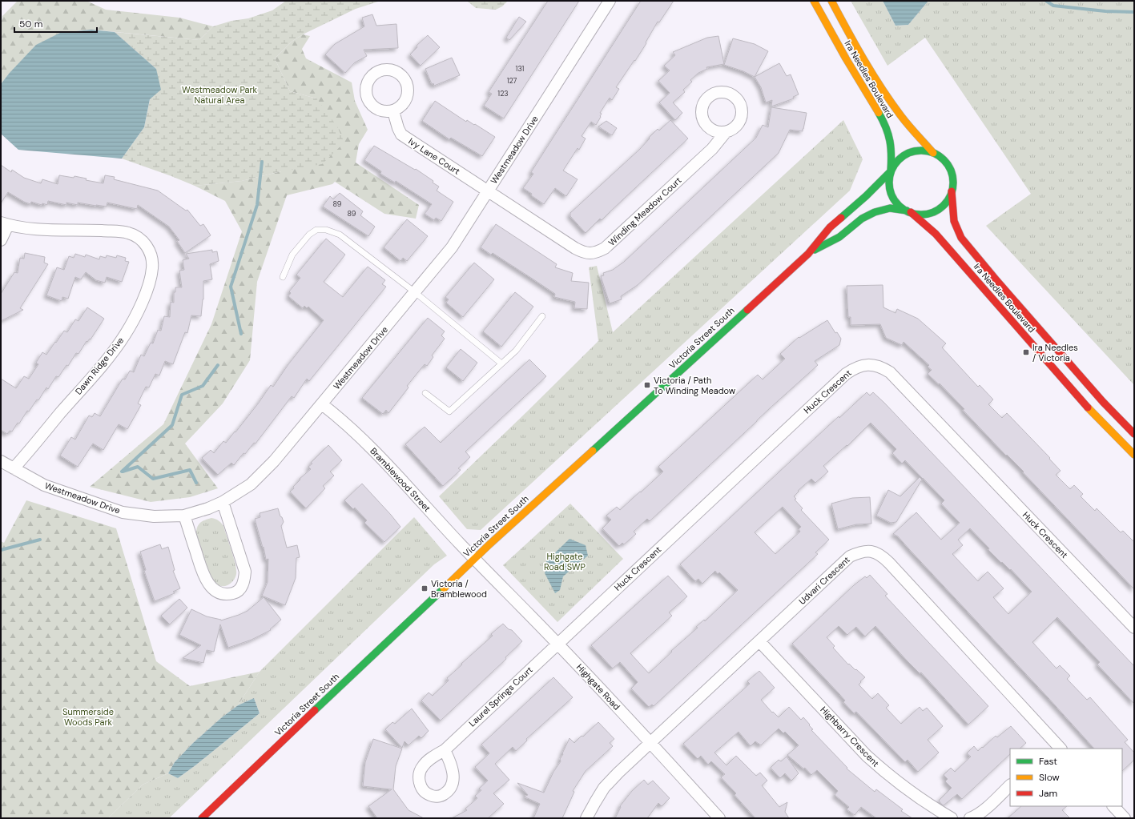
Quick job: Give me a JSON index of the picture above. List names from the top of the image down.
{
  "streets": {
    "main road": ["Ira Needles Boulevard", "Victoria Street South"],
    "street": [
      "Westmeadow Drive",
      "Ivy Lane Court",
      "Winding Meadow Court",
      "Dawn Ridge Drive",
      "Huck Crescent",
      "Bramblewood Street",
      "Udvari Crescent",
      "Highgate Road",
      "Laurel Springs Court",
      "Highbarry Crescent"
    ]
  },
  "crossings": [
    ["Ira Needles Boulevard", "Victoria Street South"],
    ["Westmeadow Drive", "Ivy Lane Court"],
    ["Westmeadow Drive", "Winding Meadow Court"],
    ["Westmeadow Drive", "Dawn Ridge Drive"],
    ["Westmeadow Drive", "Bramblewood Street"],
    ["Ivy Lane Court", "Winding Meadow Court"],
    ["Victoria Street South", "Bramblewood Street"],
    ["Victoria Street South", "Highgate Road"],
    ["Huck Crescent", "Highgate Road"],
    ["Huck Crescent", "Laurel Springs Court"],
    ["Bramblewood Street", "Highgate Road"],
    ["Udvari Crescent", "Highgate Road"],
    ["Udvari Crescent", "Highbarry Crescent"],
    ["Highgate Road", "Laurel Springs Court"]
  ],
  "parks": ["Westmeadow Park Natural Area", "Highgate Road SWP", "Summerside Woods Park"],
  "places": {
    "transit": ["Ira Needles / Victoria", "Victoria / Path To Winding Meadow", "Victoria / Bramblewood"]
  },
  "house_numbers": [
    "131",
    "127",
    "123",
    "89",
    "89"
  ],
  "legend": ["Fast", "Slow", "Jam"],
  "scale_bar": "50 m"
}
